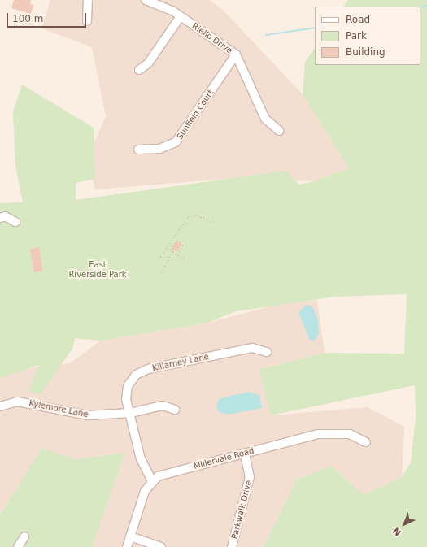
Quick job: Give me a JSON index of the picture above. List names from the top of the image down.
{
  "streets": {
    "street": [
      "Riello Drive",
      "Sunfield Court",
      "Killarney Lane",
      "Kylemore Lane",
      "Millervale Road",
      "Parkwalk Drive"
    ]
  },
  "crossings": [
    ["Riello Drive", "Sunfield Court"],
    ["Killarney Lane", "Kylemore Lane"],
    ["Killarney Lane", "Millervale Road"],
    ["Millervale Road", "Parkwalk Drive"]
  ],
  "parks": ["East Riverside Park"],
  "legend": ["Road", "Park", "Building"],
  "scale_bar": "100 m",
  "north": "bottom left"
}
